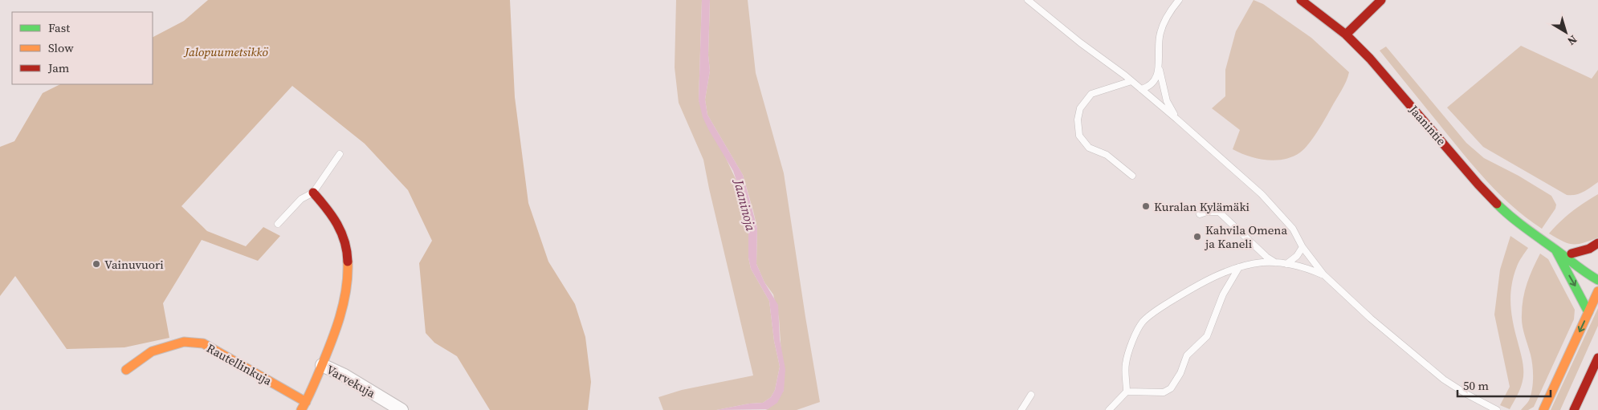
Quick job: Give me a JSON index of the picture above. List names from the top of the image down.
{
  "streets": {
    "main road": ["Jaanintie", "Rautellinkuja"],
    "street": ["Varvekuja"]
  },
  "water": ["Jaaninoja"],
  "parks": ["Jalopuumetsikkö"],
  "places": ["Kuralan Kylämäki", "Kahvila Omena ja Kaneli", "Vainuvuori"],
  "legend": ["Fast", "Slow", "Jam"],
  "scale_bar": "50 m",
  "north": "bottom right"
}
